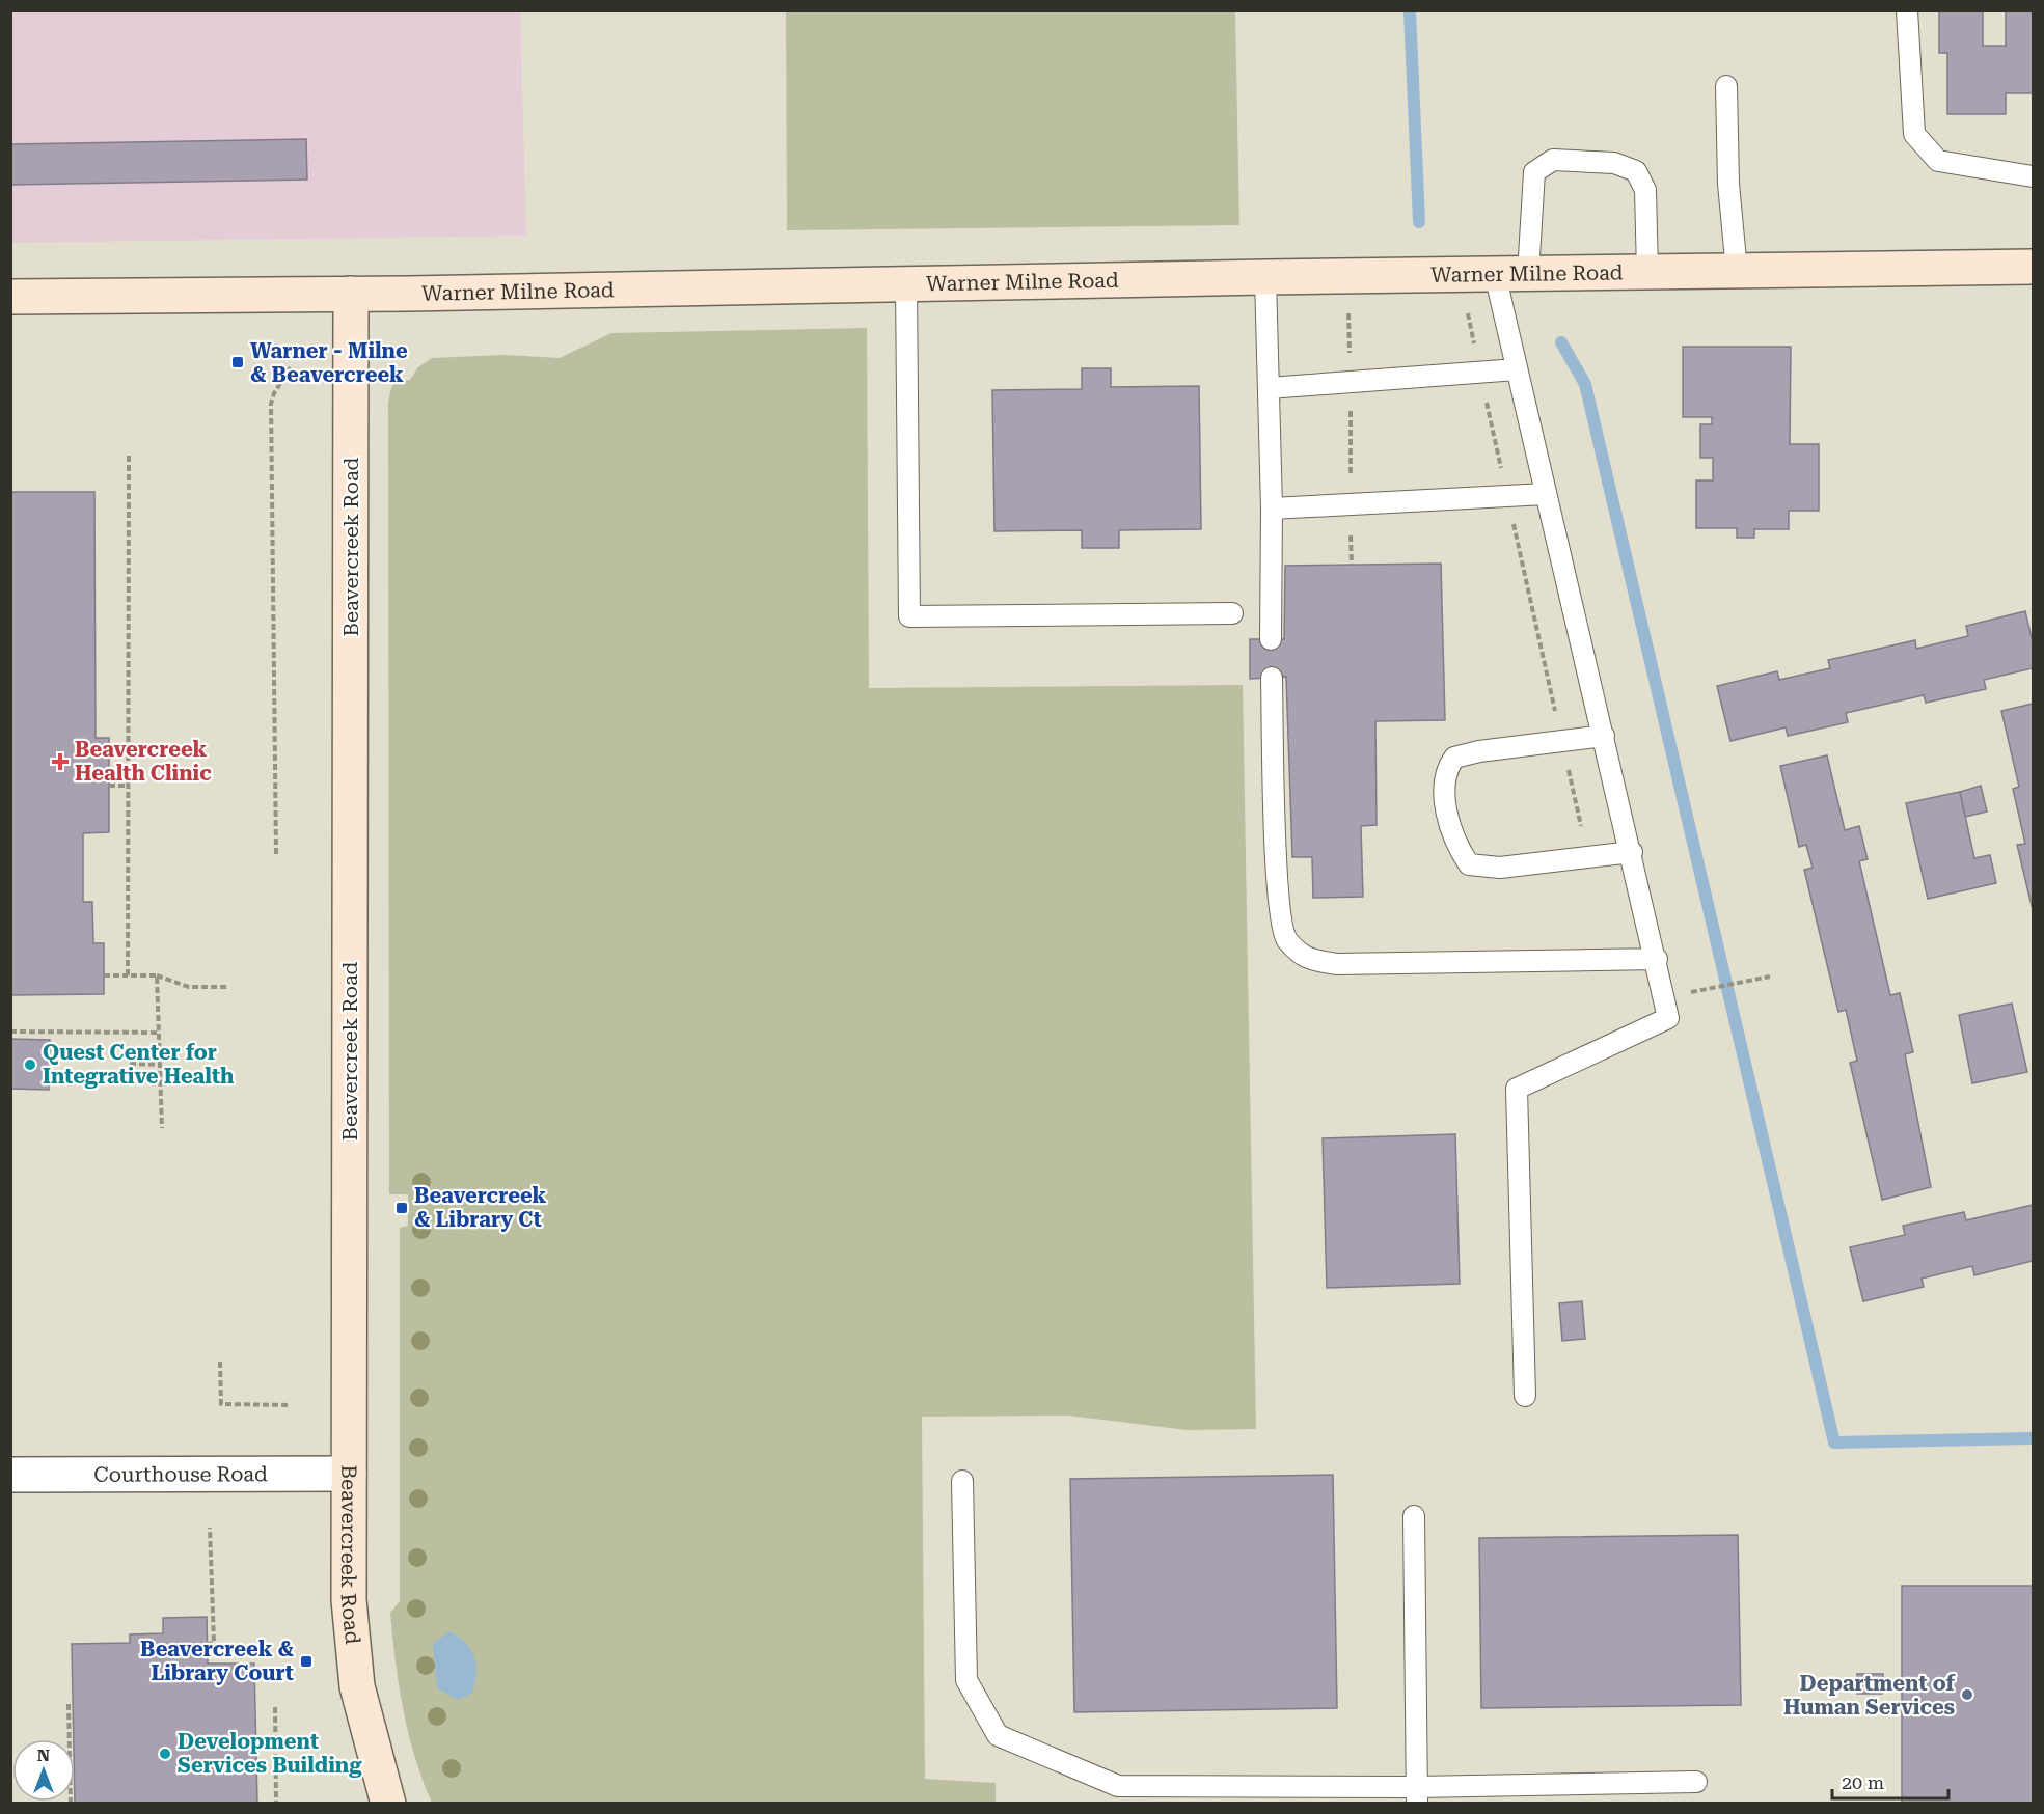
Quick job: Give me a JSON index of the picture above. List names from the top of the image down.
{
  "streets": {
    "main road": ["Warner Milne Road", "Beavercreek Road"],
    "street": ["Courthouse Road"]
  },
  "crossings": [
    ["Warner Milne Road", "Beavercreek Road"],
    ["Beavercreek Road", "Courthouse Road"]
  ],
  "places": {
    "transit": ["Warner - Milne & Beavercreek", "Beavercreek & Library Ct", "Beavercreek & Library Court"],
    "health": ["Beavercreek Health Clinic"],
    "other": ["Quest Center for Integrative Health", "Department of Human Services", "Development Services Building"]
  },
  "scale_bar": "20 m",
  "north": "top"
}
